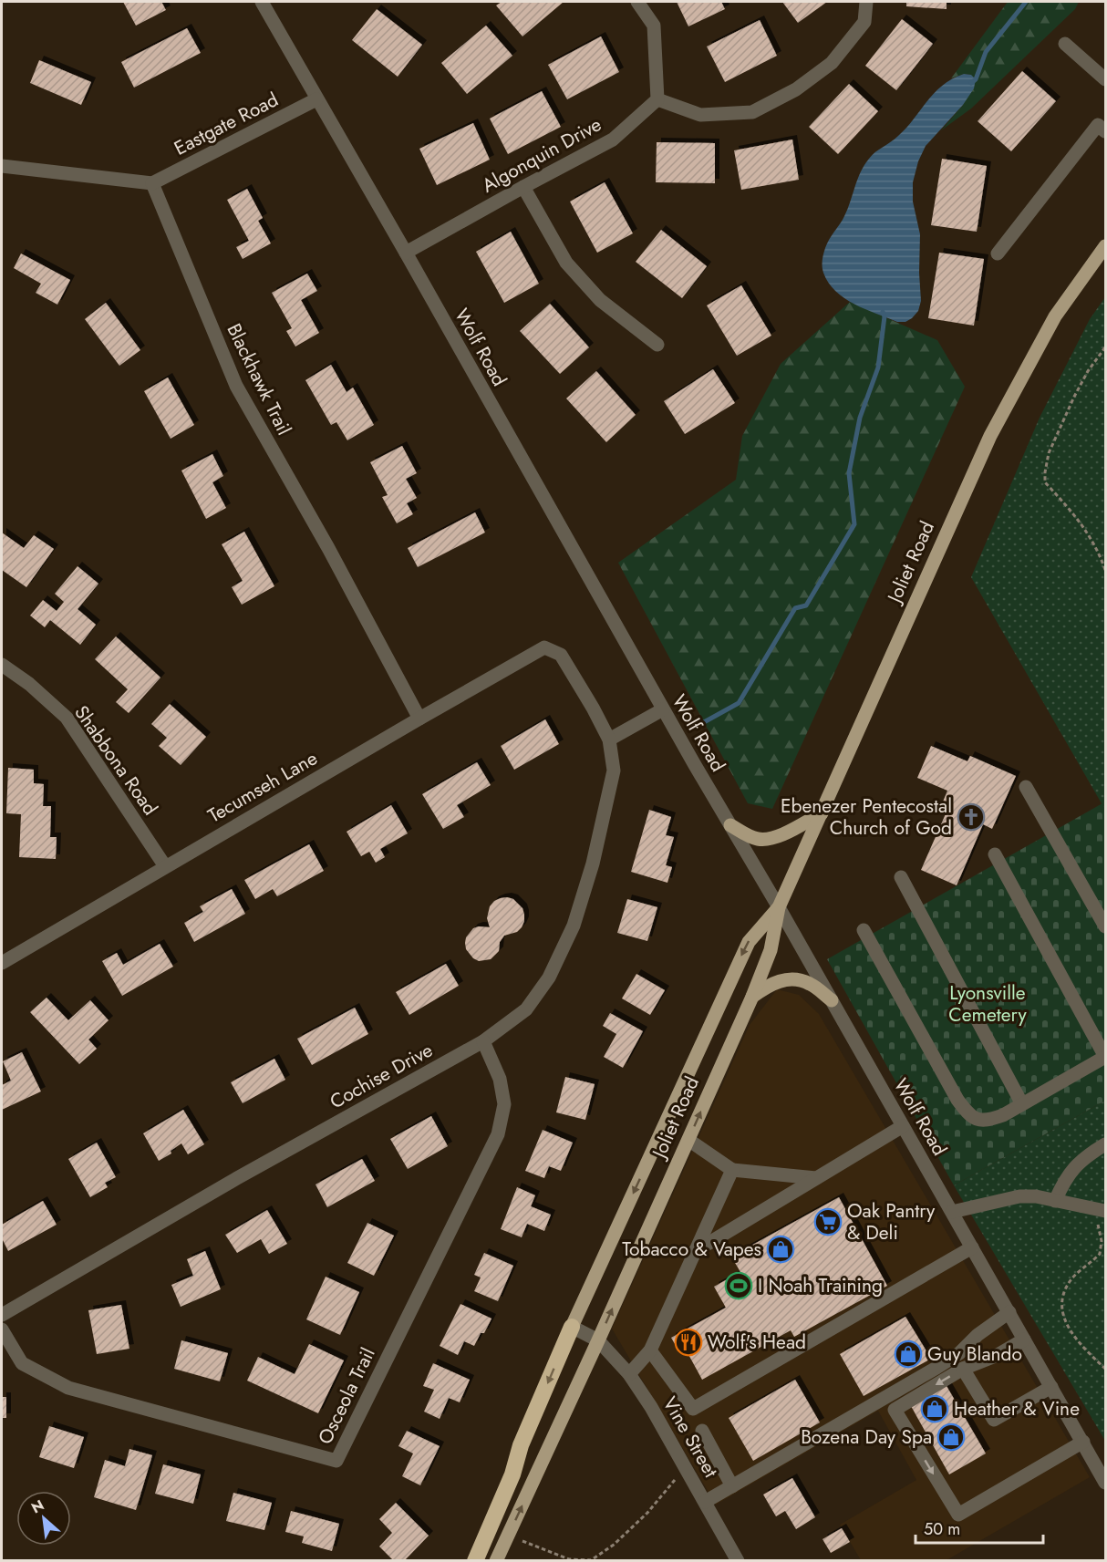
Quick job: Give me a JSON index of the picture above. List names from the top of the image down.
{
  "streets": {
    "highway": ["Joliet Road"],
    "street": [
      "Eastgate Road",
      "Algonquin Drive",
      "Wolf Road",
      "Blackhawk Trail",
      "Shabbona Road",
      "Tecumseh Lane",
      "Cochise Drive",
      "Osceola Trail",
      "Vine Street"
    ]
  },
  "crossings": [
    ["Eastgate Road", "Wolf Road"],
    ["Eastgate Road", "Blackhawk Trail"],
    ["Algonquin Drive", "Wolf Road"],
    ["Wolf Road", "Joliet Road"],
    ["Blackhawk Trail", "Tecumseh Lane"],
    ["Joliet Road", "Vine Street"],
    ["Shabbona Road", "Tecumseh Lane"],
    ["Tecumseh Lane", "Cochise Drive"],
    ["Cochise Drive", "Osceola Trail"]
  ],
  "parks": ["Lyonsville Cemetery"],
  "places": {
    "church": ["Ebenezer Pentecostal Church of God"],
    "supermarket": ["Oak Pantry & Deli"],
    "shop": [
      "Tobacco & Vapes",
      "Guy Blando",
      "Heather & Vine",
      "Bozena Day Spa"
    ],
    "sports": ["I Noah Training"],
    "restaurant": ["Wolf's Head"]
  },
  "scale_bar": "50 m",
  "north": "top left"
}
